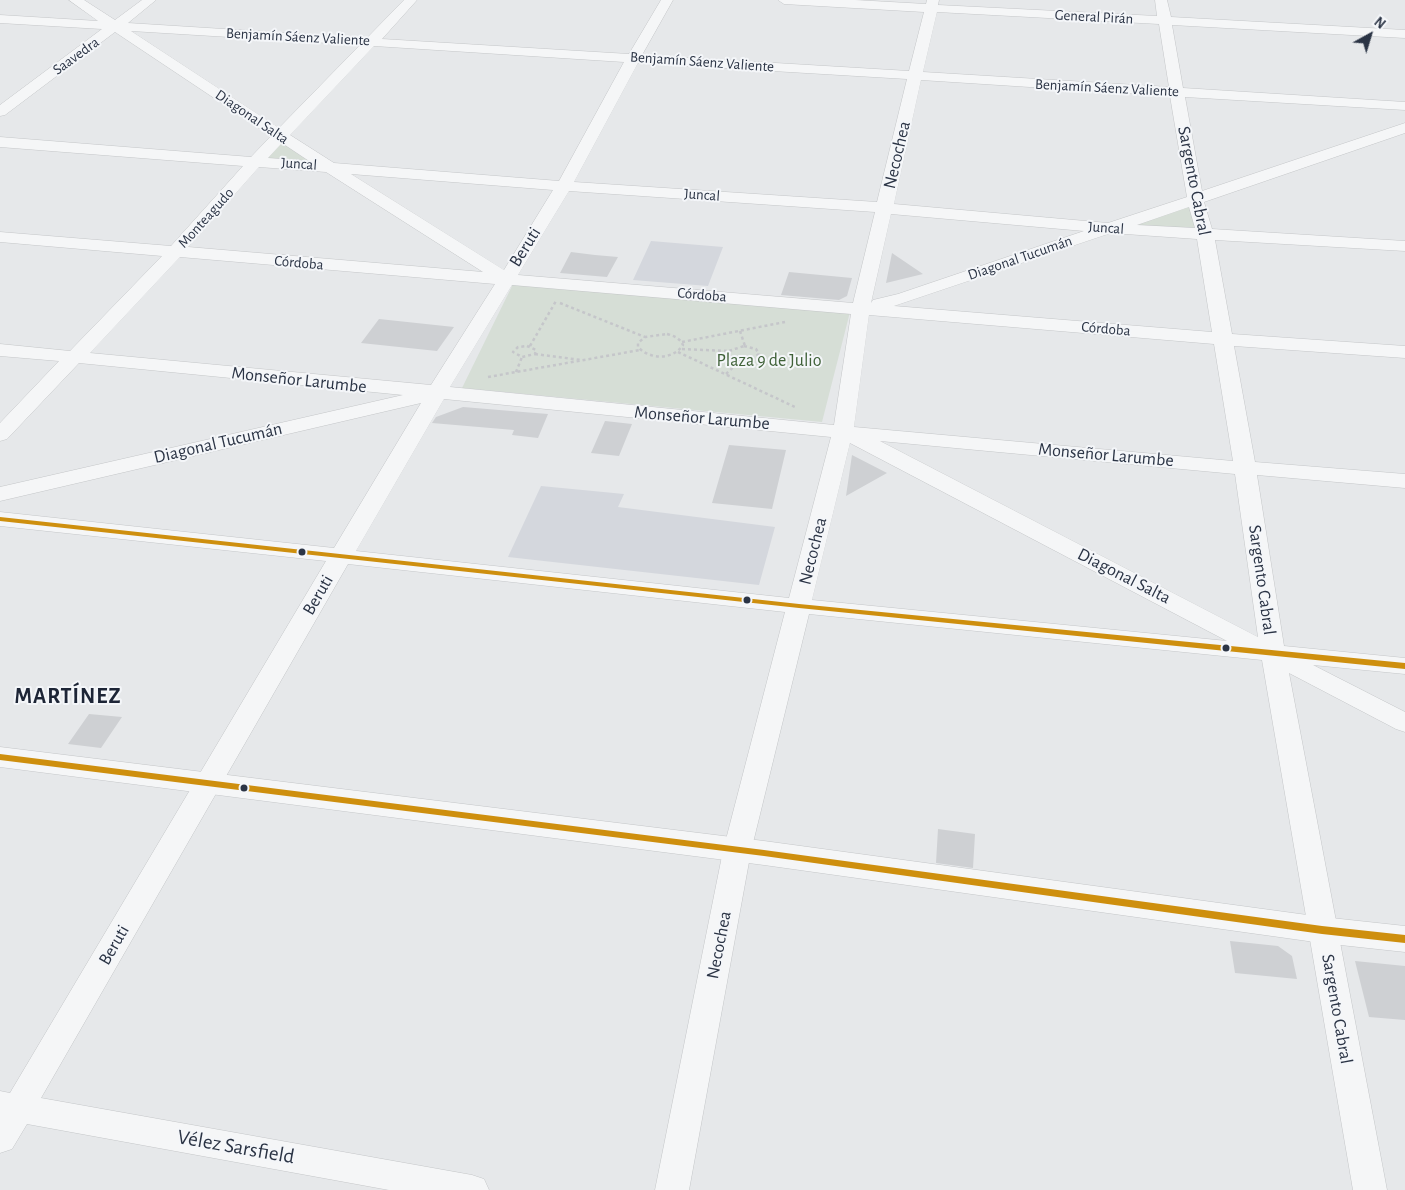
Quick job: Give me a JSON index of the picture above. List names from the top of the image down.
{
  "streets": {
    "street": [
      "General Pirán",
      "Benjamín Sáenz Valiente",
      "Saavedra",
      "Diagonal Salta",
      "Necochea",
      "Juncal",
      "Sargento Cabral",
      "Monteagudo",
      "Beruti",
      "Diagonal Tucumán",
      "Córdoba",
      "Monseñor Larumbe",
      "Vélez Sarsfield"
    ]
  },
  "crossings": [
    ["General Pirán", "Necochea"],
    ["General Pirán", "Sargento Cabral"],
    ["Benjamín Sáenz Valiente", "Saavedra"],
    ["Benjamín Sáenz Valiente", "Diagonal Salta"],
    ["Benjamín Sáenz Valiente", "Necochea"],
    ["Benjamín Sáenz Valiente", "Sargento Cabral"],
    ["Benjamín Sáenz Valiente", "Monteagudo"],
    ["Benjamín Sáenz Valiente", "Beruti"],
    ["Saavedra", "Diagonal Salta"],
    ["Diagonal Salta", "Necochea"],
    ["Diagonal Salta", "Juncal"],
    ["Diagonal Salta", "Sargento Cabral"],
    ["Diagonal Salta", "Monteagudo"],
    ["Diagonal Salta", "Beruti"],
    ["Diagonal Salta", "Córdoba"],
    ["Diagonal Salta", "Monseñor Larumbe"],
    ["Necochea", "Juncal"],
    ["Necochea", "Diagonal Tucumán"],
    ["Necochea", "Córdoba"],
    ["Necochea", "Monseñor Larumbe"],
    ["Juncal", "Sargento Cabral"],
    ["Juncal", "Monteagudo"],
    ["Juncal", "Beruti"],
    ["Juncal", "Diagonal Tucumán"],
    ["Sargento Cabral", "Diagonal Tucumán"],
    ["Sargento Cabral", "Córdoba"],
    ["Sargento Cabral", "Monseñor Larumbe"],
    ["Monteagudo", "Córdoba"],
    ["Monteagudo", "Monseñor Larumbe"],
    ["Beruti", "Diagonal Tucumán"],
    ["Beruti", "Córdoba"],
    ["Beruti", "Monseñor Larumbe"],
    ["Beruti", "Vélez Sarsfield"],
    ["Diagonal Tucumán", "Córdoba"],
    ["Diagonal Tucumán", "Monseñor Larumbe"]
  ],
  "districts": ["MARTÍNEZ"],
  "parks": ["Plaza 9 de Julio"],
  "north": "top right"
}
